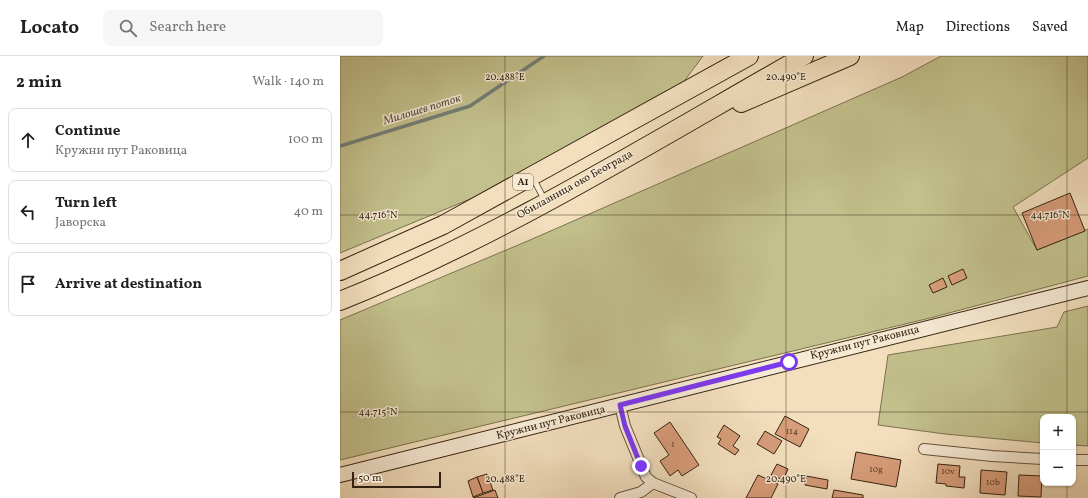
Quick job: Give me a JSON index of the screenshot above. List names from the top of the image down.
{
  "streets": {
    "highway": ["A1", "Обилазница око Београда"],
    "main road": ["Кружни пут Раковица"]
  },
  "water": ["Милошев поток"],
  "house_numbers": [
    "114",
    "1",
    "10g",
    "10v",
    "10b"
  ],
  "scale_bar": "50 m",
  "page": {
    "header": "Locato",
    "search": "Search here",
    "nav": ["Map", "Directions", "Saved"],
    "heading": ["2 min", "Walk · 140 m"],
    "list": [
      ["Continue", "Кружни пут Раковица", "100 m"],
      ["Turn left", "Јаворска", "40 m"],
      "Arrive at destination"
    ],
    "map_buttons": ["+", "−"],
    "scale": "50 m"
  },
  "coordinates": [
    "20.488°E",
    "20.490°E",
    "44.716°N",
    "44.715°N"
  ]
}
